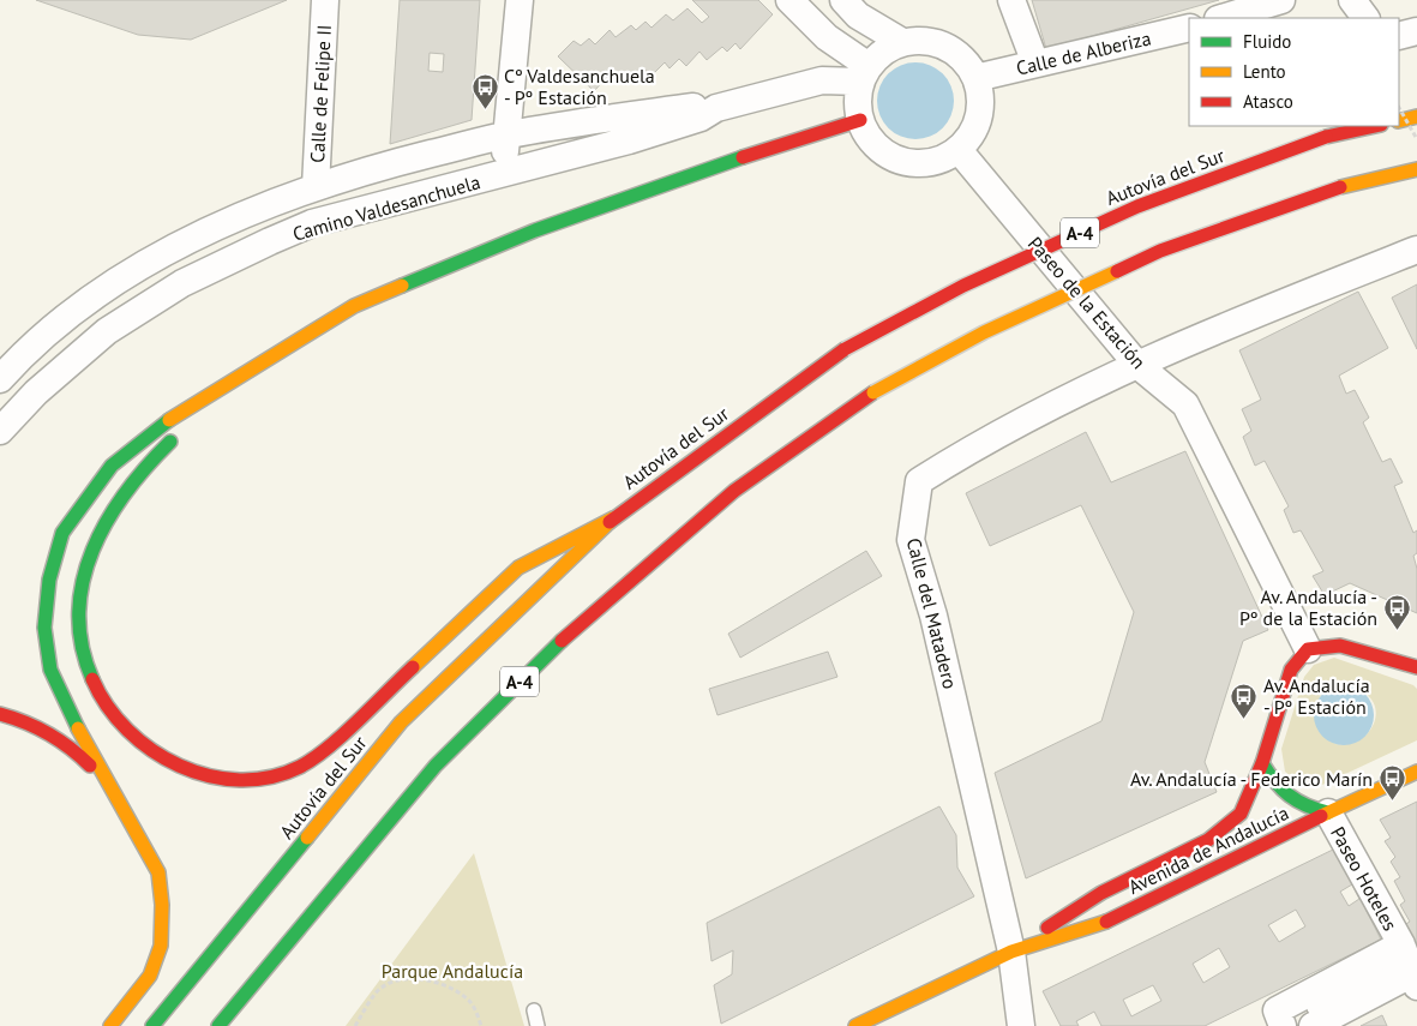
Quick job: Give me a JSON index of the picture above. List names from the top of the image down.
{
  "streets": {
    "main road": ["Autovía del Sur", "A-4", "Avenida de Andalucía"],
    "street": [
      "Calle de Alberiza",
      "Calle de Felipe II",
      "Camino Valdesanchuela",
      "Paseo de la Estación",
      "Calle del Matadero",
      "Paseo Hoteles"
    ]
  },
  "crossings": [
    ["Calle de Alberiza", "Camino Valdesanchuela"],
    ["Calle de Alberiza", "Paseo de la Estación"],
    ["Calle de Felipe II", "Camino Valdesanchuela"],
    ["Camino Valdesanchuela", "Paseo de la Estación"],
    ["Paseo de la Estación", "Calle del Matadero"],
    ["Paseo de la Estación", "Avenida de Andalucía"],
    ["Calle del Matadero", "Avenida de Andalucía"],
    ["Avenida de Andalucía", "Paseo Hoteles"]
  ],
  "parks": ["Parque Andalucía"],
  "places": {
    "bus stop": [
      "Cº Valdesanchuela - Pº Estación",
      "Av. Andalucía - Pº de la Estación",
      "Av. Andalucía - Pº Estación",
      "Av. Andalucía - Federico Marín"
    ]
  },
  "legend": ["Fluido", "Lento", "Atasco"]
}
